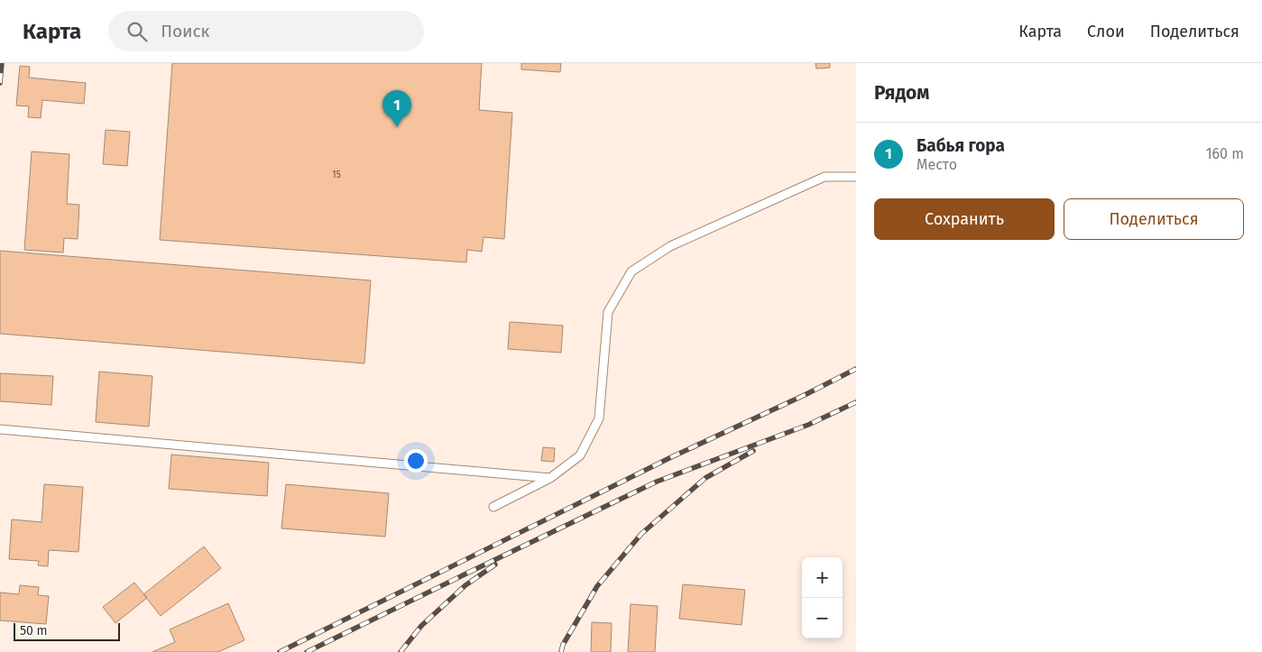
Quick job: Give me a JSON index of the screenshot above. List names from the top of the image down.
{
  "house_numbers": ["15"],
  "scale_bar": "50 m",
  "page": {
    "header": "Карта",
    "search": "Поиск",
    "nav": ["Карта", "Слои", "Поделиться"],
    "heading": "Рядом",
    "pins": "1",
    "list": [
      {
        "mark": "1",
        "name": "Бабья гора",
        "note": "Место",
        "value": "160 m"
      }
    ],
    "buttons": ["Сохранить", "Поделиться"],
    "map_buttons": ["+", "−"],
    "scale": "50 m"
  }
}
